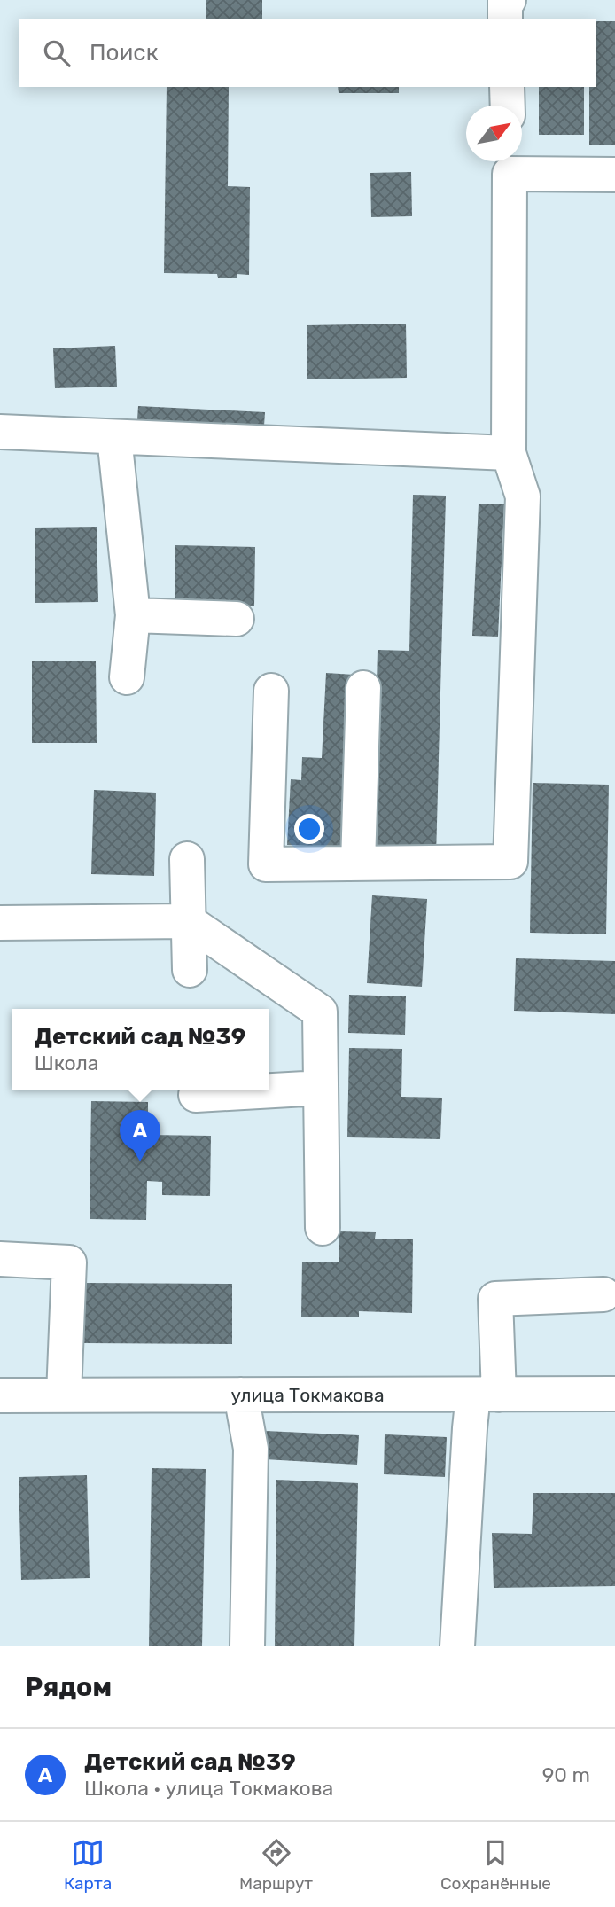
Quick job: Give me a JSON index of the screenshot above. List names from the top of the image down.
{
  "streets": {
    "street": ["улица Токмакова"]
  },
  "north": "top right",
  "page": {
    "search": "Поиск",
    "popup": ["Детский сад №39", "Школа"],
    "pins": "A",
    "heading": "Рядом",
    "list": [
      {
        "mark": "A",
        "name": "Детский сад №39",
        "note": "Школа · улица Токмакова",
        "value": "90 m"
      }
    ],
    "nav": ["Карта", "Маршрут", "Сохранённые"]
  }
}
